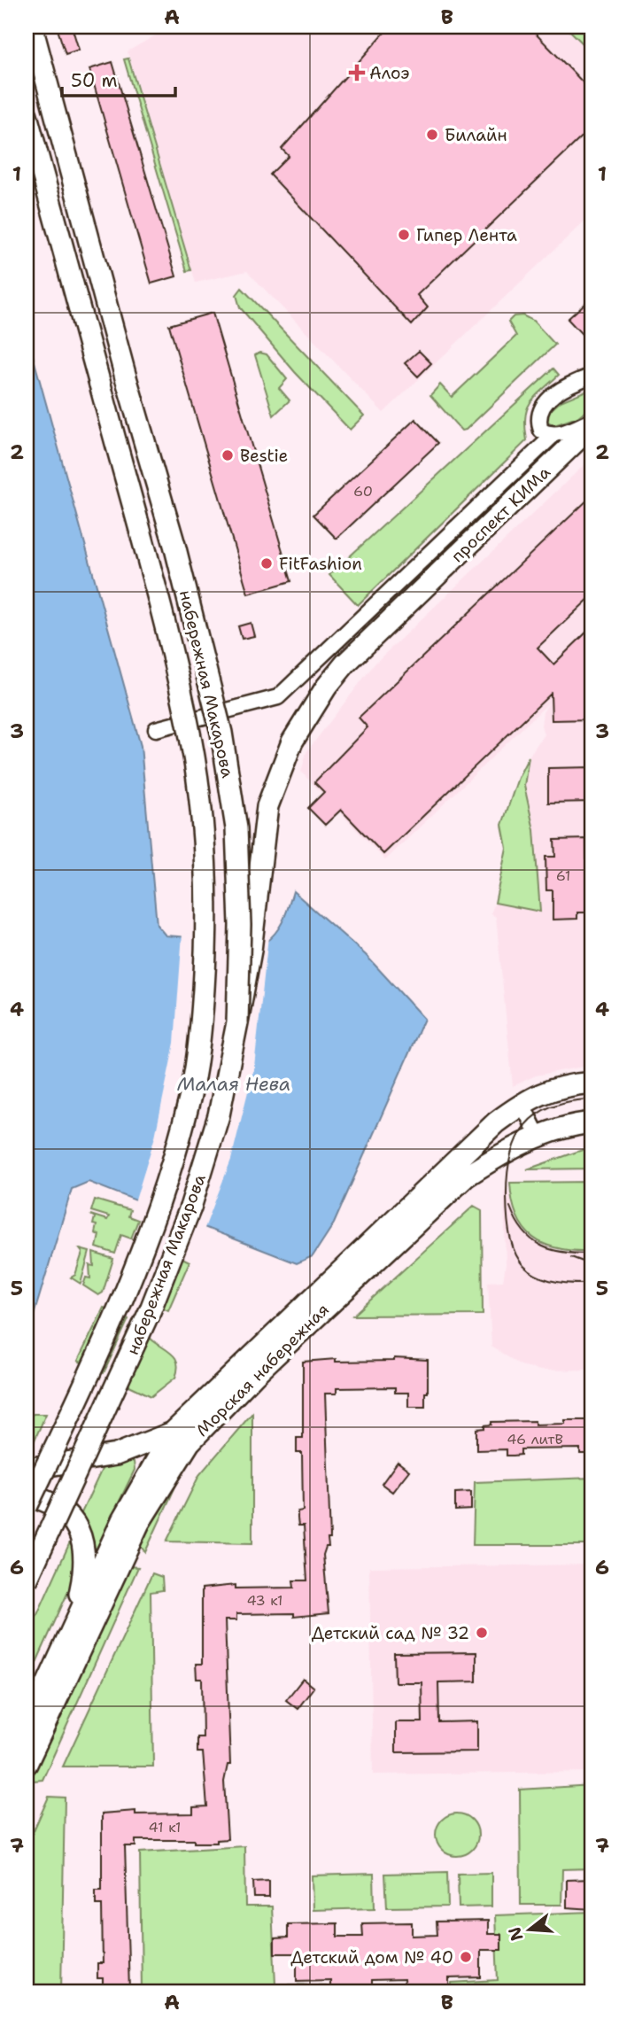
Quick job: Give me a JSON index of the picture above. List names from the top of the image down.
{
  "streets": {
    "main road": ["проспект КИМа", "набережная Макарова", "Морская набережная"]
  },
  "crossings": [
    ["проспект КИМа", "набережная Макарова"]
  ],
  "water": ["Малая Нева"],
  "places": {
    "health": ["Алоэ"],
    "other": [
      "Билайн",
      "Гипер Лента",
      "Bestie",
      "FitFashion",
      "Детский сад № 32",
      "Детский дом № 40"
    ]
  },
  "house_numbers": [
    "60",
    "61",
    "46 литВ",
    "43 к1",
    "41 к1"
  ],
  "scale_bar": "50 m",
  "north": "left",
  "grid": {
    "columns": ["A", "B"],
    "rows": [
      "1",
      "2",
      "3",
      "4",
      "5",
      "6",
      "7"
    ]
  }
}
